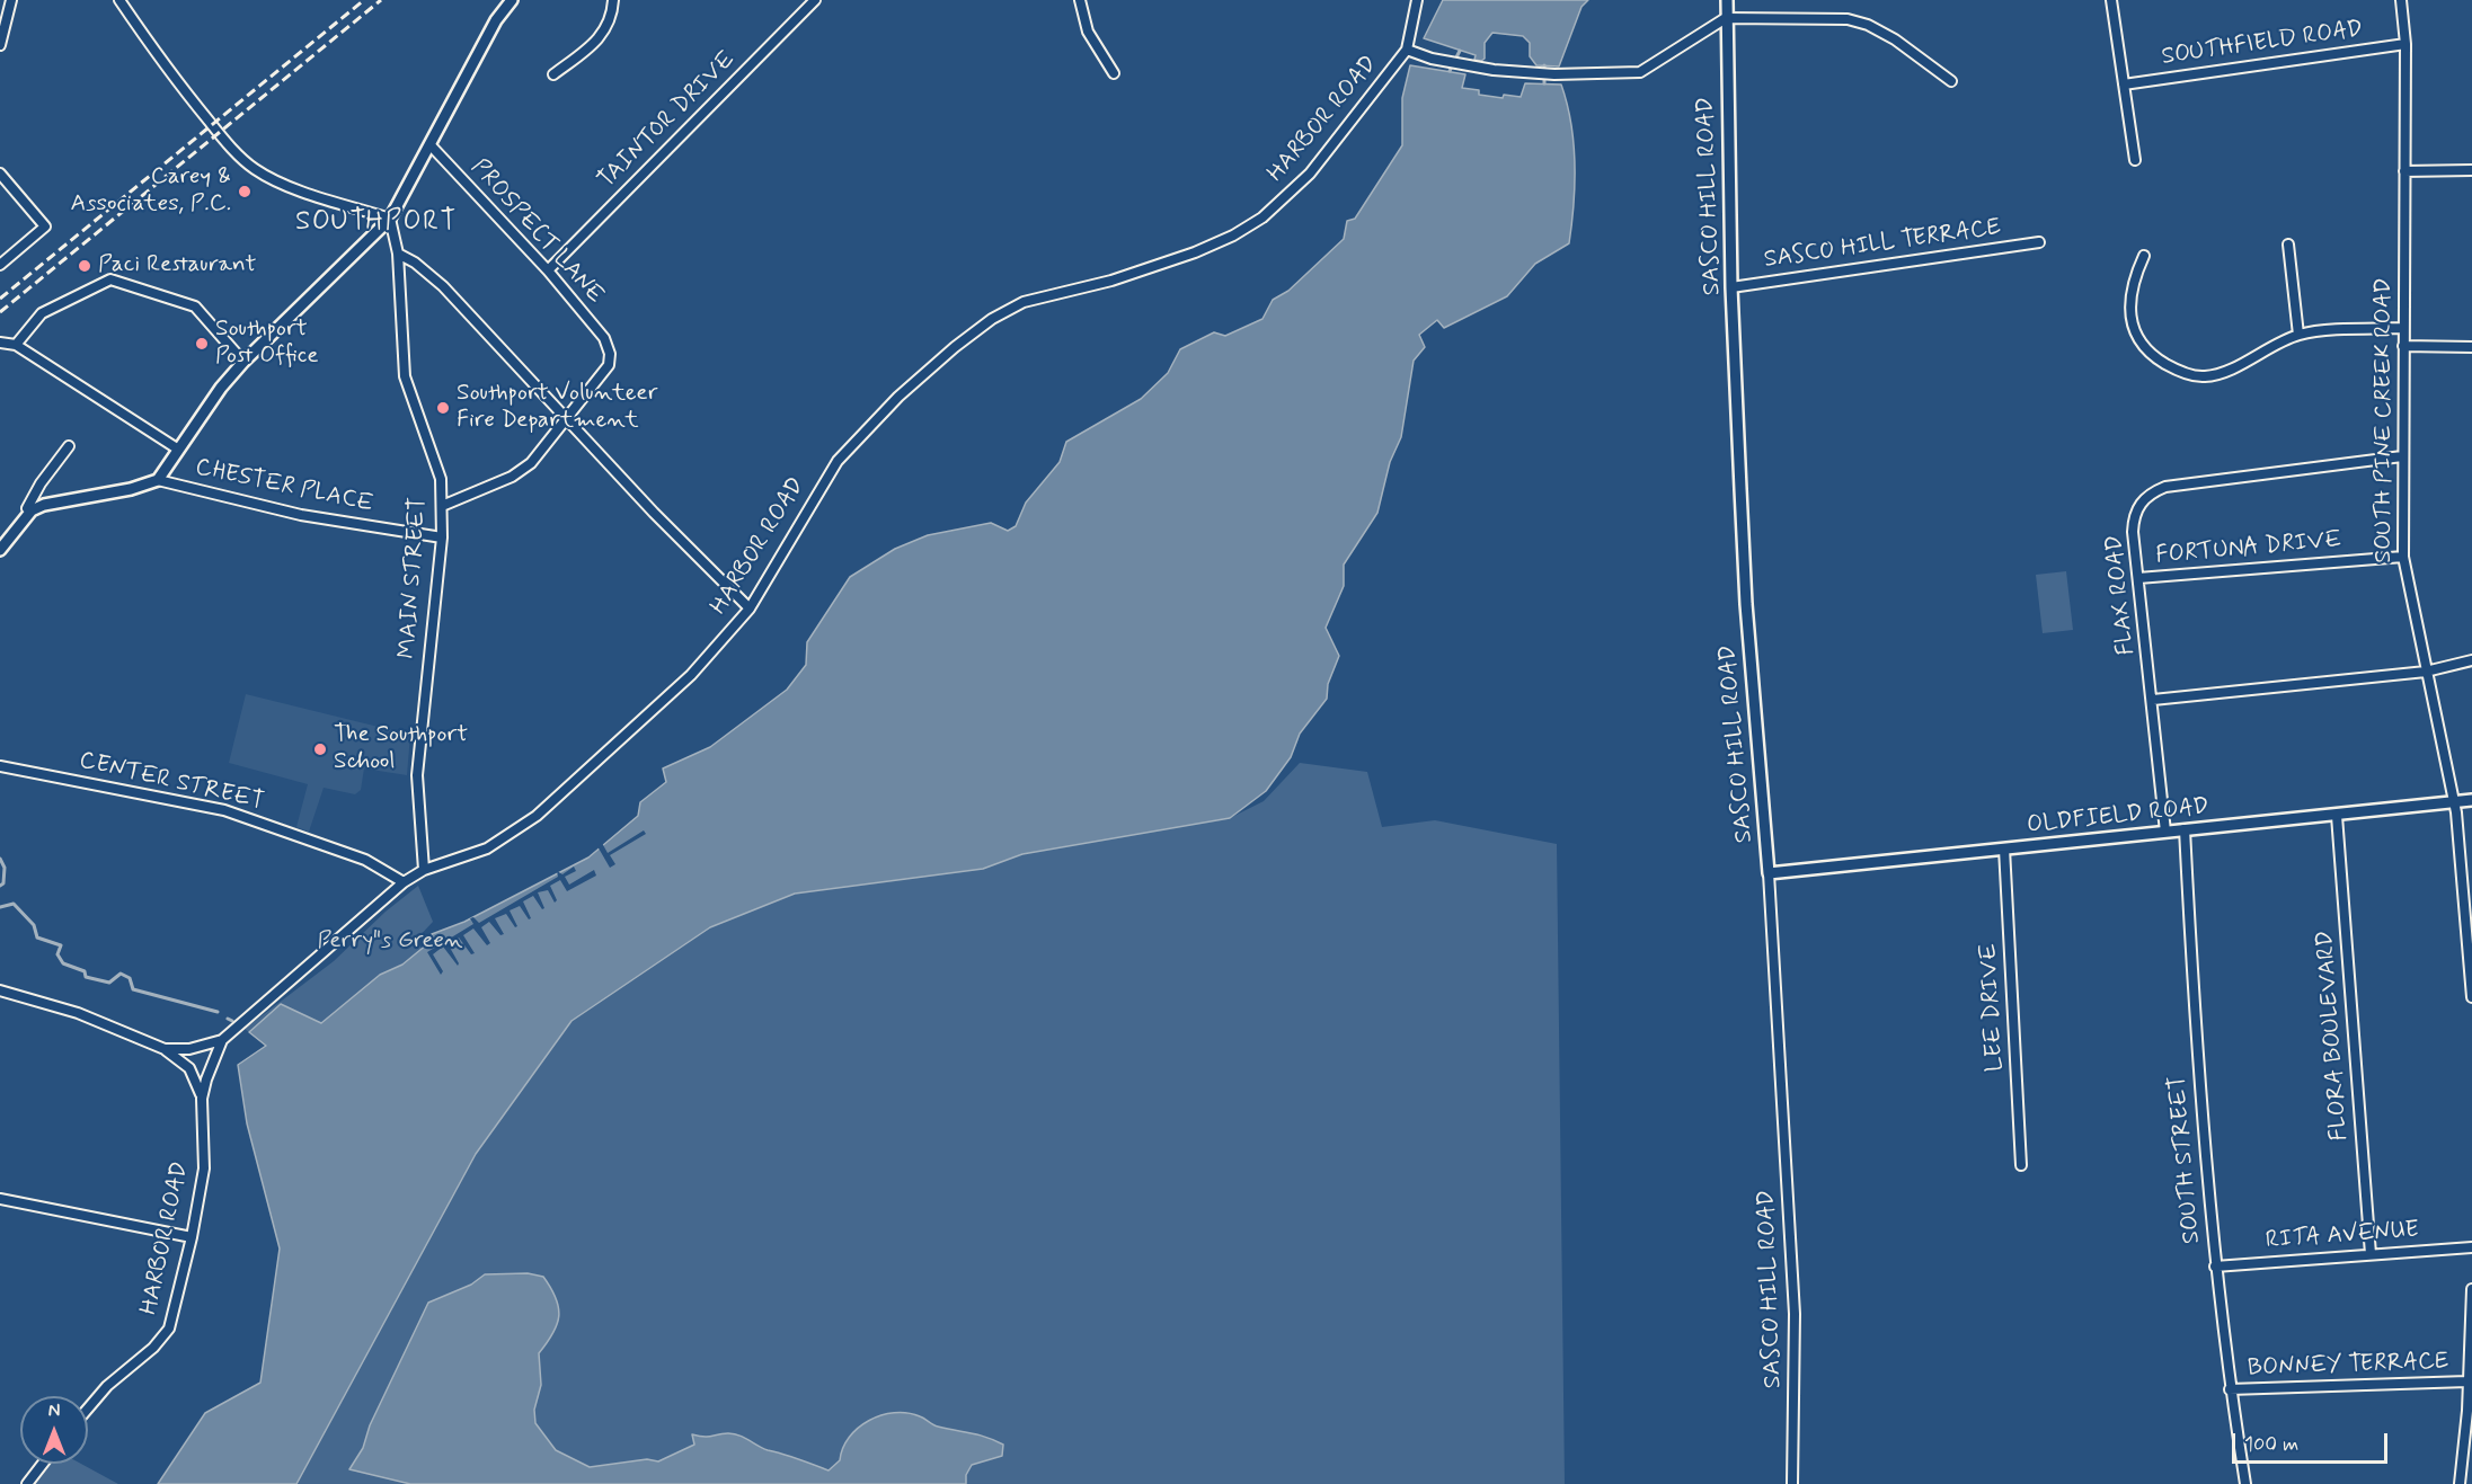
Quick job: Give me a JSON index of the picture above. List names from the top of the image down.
{
  "streets": {
    "street": [
      "SOUTHFIELD ROAD",
      "HARBOR ROAD",
      "TAINTOR DRIVE",
      "SASCO HILL ROAD",
      "PROSPECT LANE",
      "SASCO HILL TERRACE",
      "SOUTH PINE CREEK ROAD",
      "CHESTER PLACE",
      "FORTUNA DRIVE",
      "MAIN STREET",
      "FLAX ROAD",
      "CENTER STREET",
      "OLDFIELD ROAD",
      "LEE DRIVE",
      "FLORA BOULEVARD",
      "SOUTH STREET",
      "RITA AVENUE",
      "BONNEY TERRACE"
    ]
  },
  "crossings": [
    ["SOUTHFIELD ROAD", "SOUTH PINE CREEK ROAD"],
    ["HARBOR ROAD", "SASCO HILL ROAD"],
    ["HARBOR ROAD", "MAIN STREET"],
    ["HARBOR ROAD", "CENTER STREET"],
    ["TAINTOR DRIVE", "PROSPECT LANE"],
    ["SASCO HILL ROAD", "SASCO HILL TERRACE"],
    ["SASCO HILL ROAD", "OLDFIELD ROAD"],
    ["SOUTH PINE CREEK ROAD", "FORTUNA DRIVE"],
    ["SOUTH PINE CREEK ROAD", "FLAX ROAD"],
    ["SOUTH PINE CREEK ROAD", "OLDFIELD ROAD"],
    ["CHESTER PLACE", "MAIN STREET"],
    ["FORTUNA DRIVE", "FLAX ROAD"],
    ["FLAX ROAD", "OLDFIELD ROAD"],
    ["OLDFIELD ROAD", "LEE DRIVE"],
    ["OLDFIELD ROAD", "FLORA BOULEVARD"],
    ["OLDFIELD ROAD", "SOUTH STREET"],
    ["FLORA BOULEVARD", "RITA AVENUE"],
    ["SOUTH STREET", "RITA AVENUE"],
    ["SOUTH STREET", "BONNEY TERRACE"]
  ],
  "districts": ["SOUTHPORT"],
  "parks": ["Perry\"s Green"],
  "places": [
    "Carey & Associates, P.C.",
    "Paci Restaurant",
    "Southport Post Office",
    "Southport Volunteer Fire Department",
    "The Southport School"
  ],
  "scale_bar": "100 m",
  "north": "top"
}
